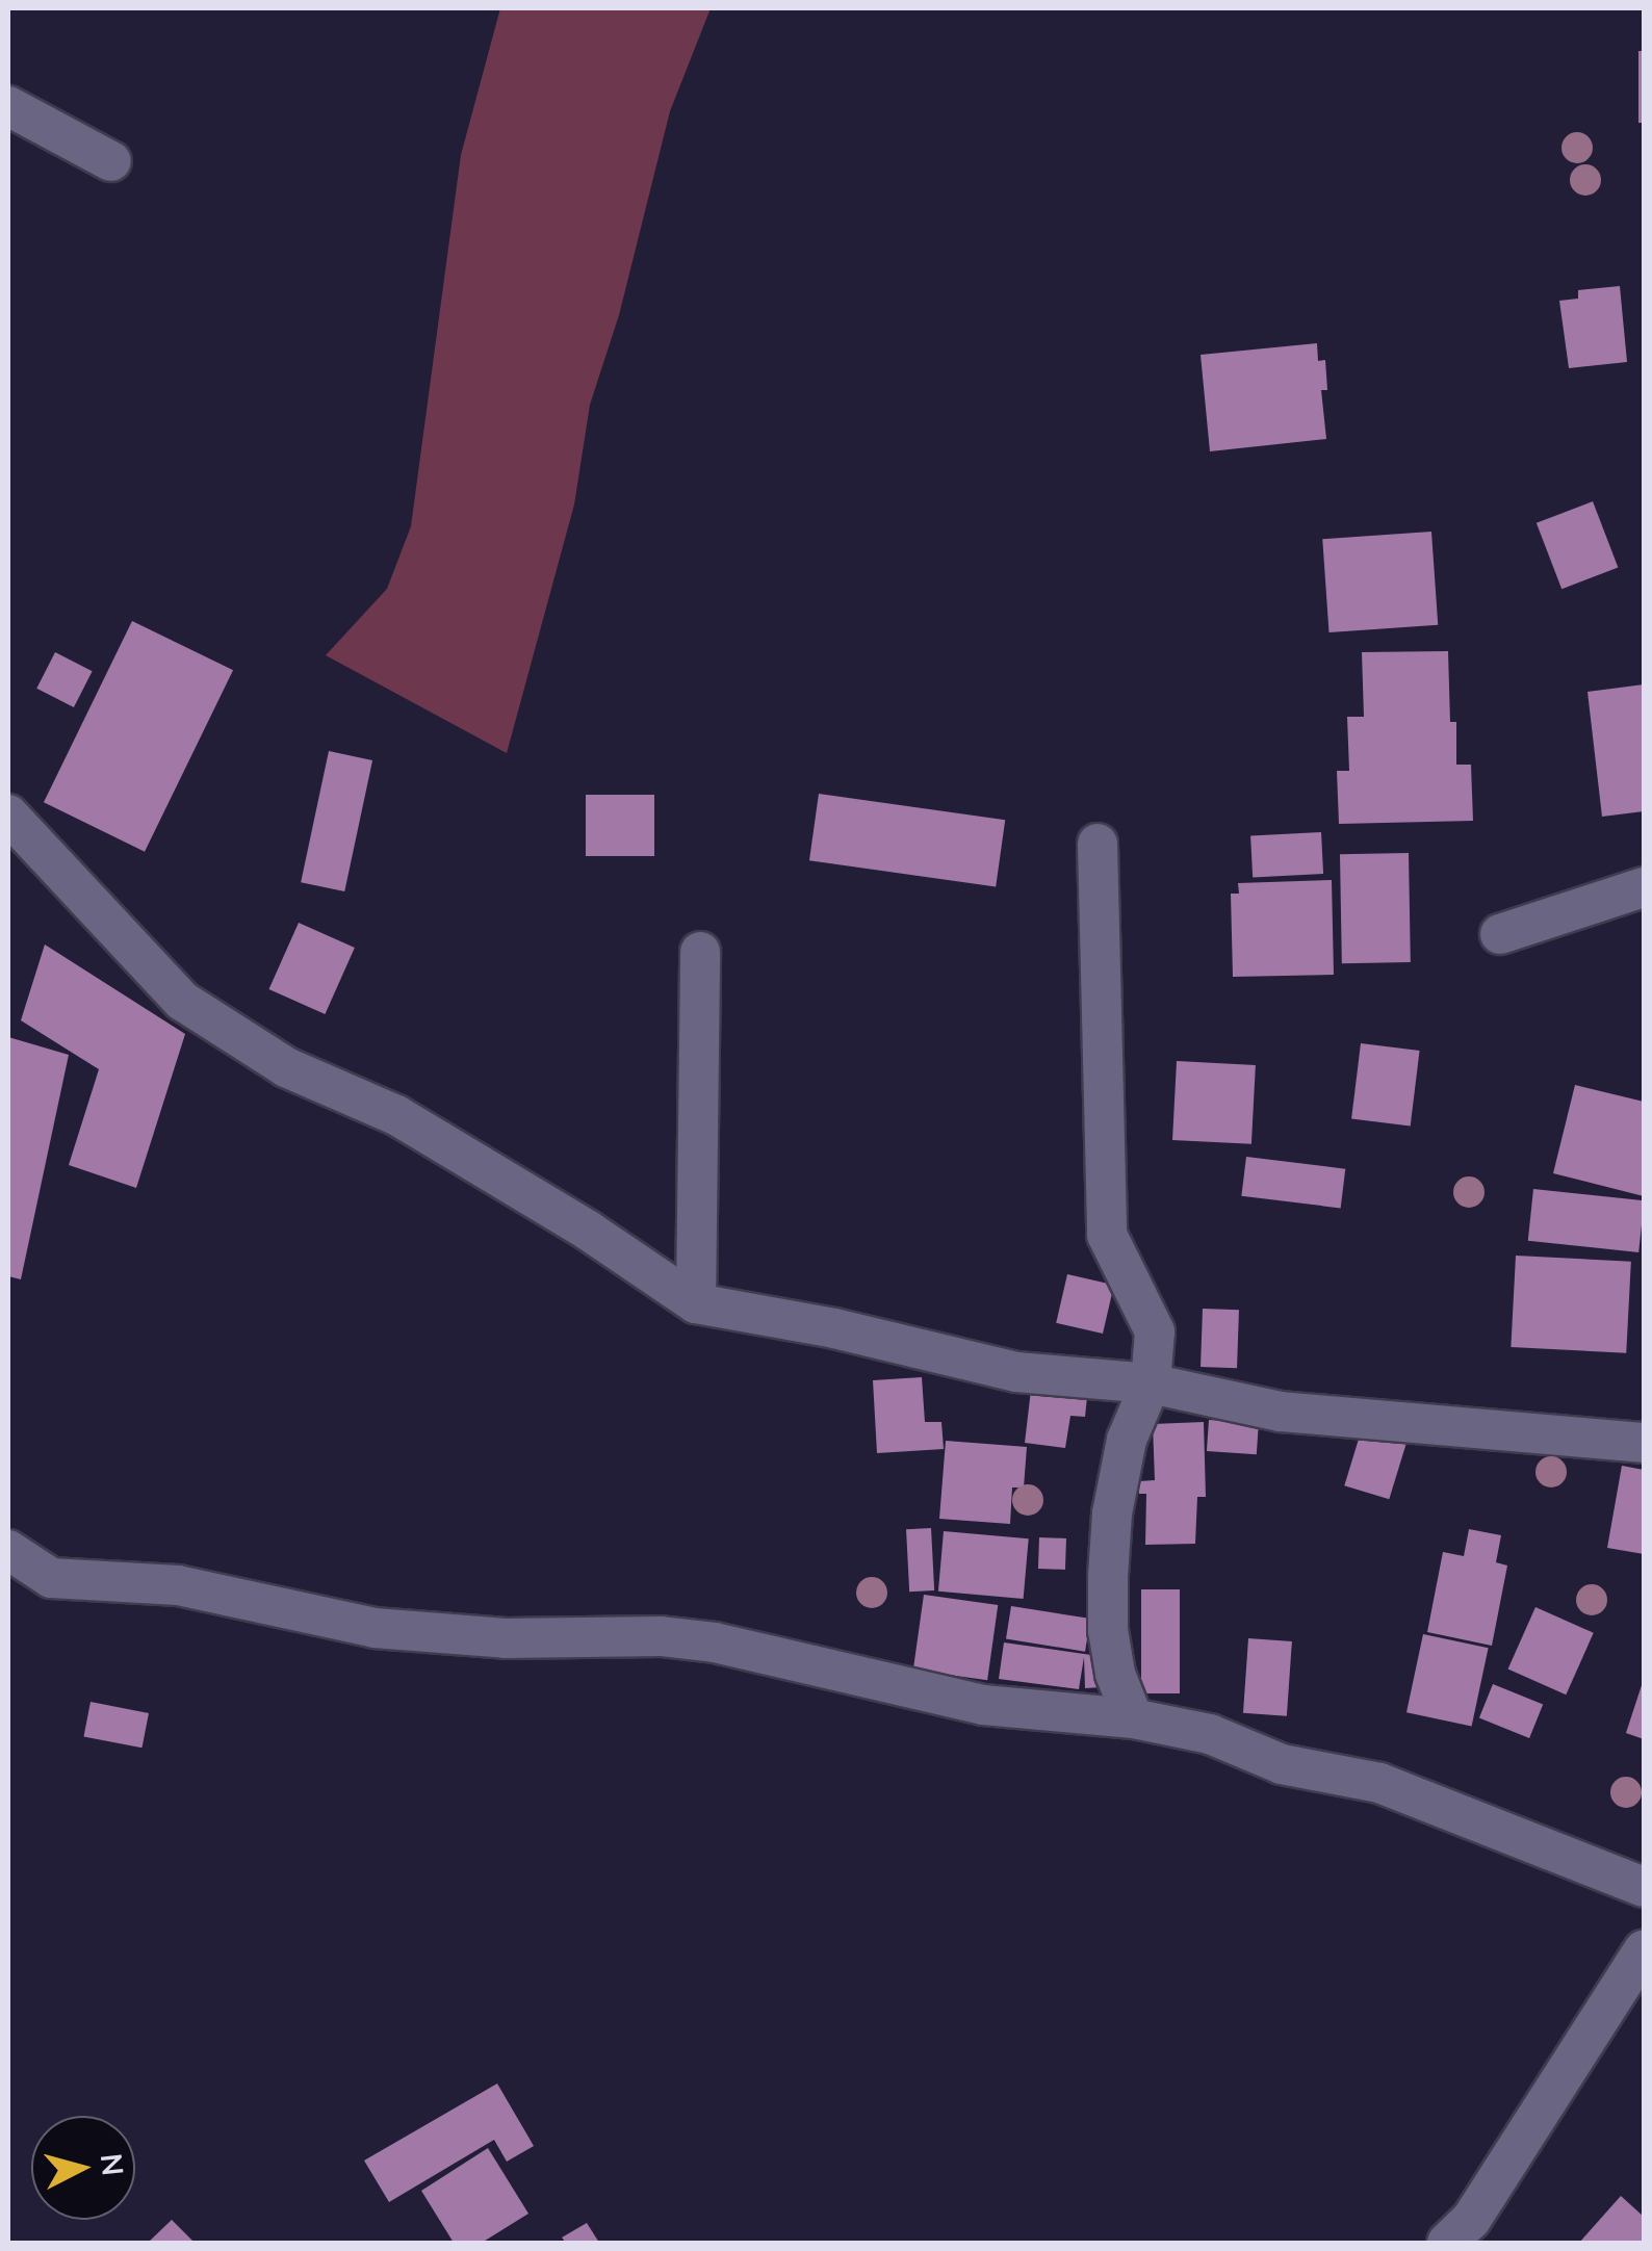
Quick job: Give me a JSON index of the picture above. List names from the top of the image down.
{
  "north": "right"
}
